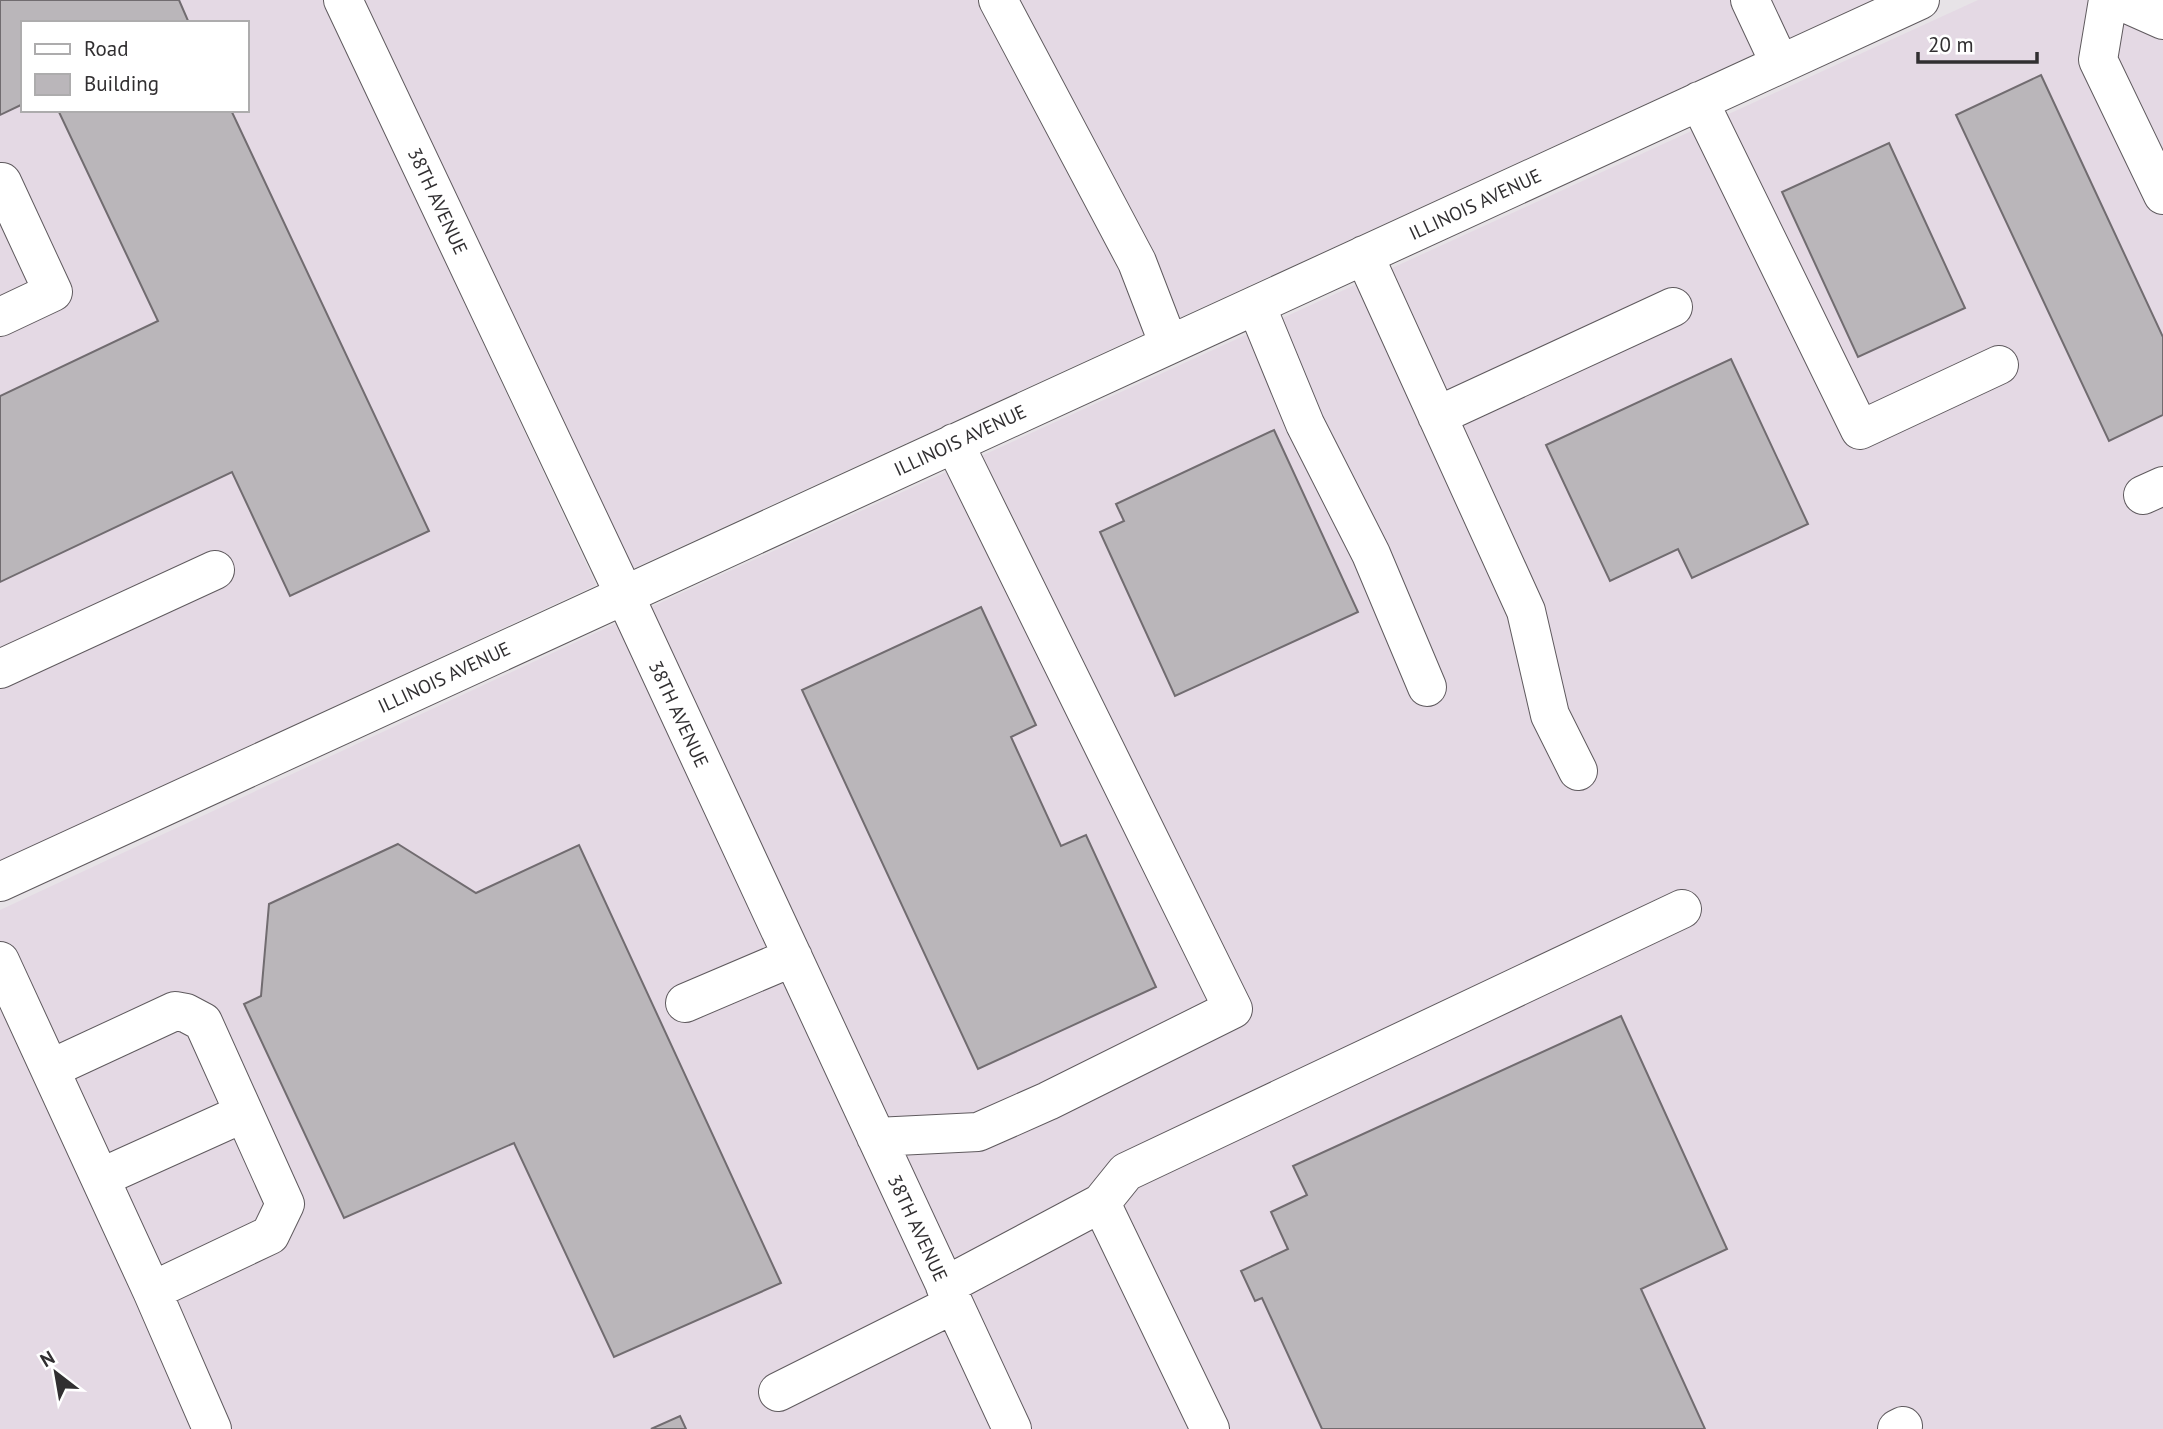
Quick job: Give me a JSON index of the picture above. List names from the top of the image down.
{
  "streets": {
    "street": ["38TH AVENUE", "ILLINOIS AVENUE"]
  },
  "crossings": [
    ["38TH AVENUE", "ILLINOIS AVENUE"]
  ],
  "legend": ["Road", "Building"],
  "scale_bar": "20 m",
  "north": "top left"
}
